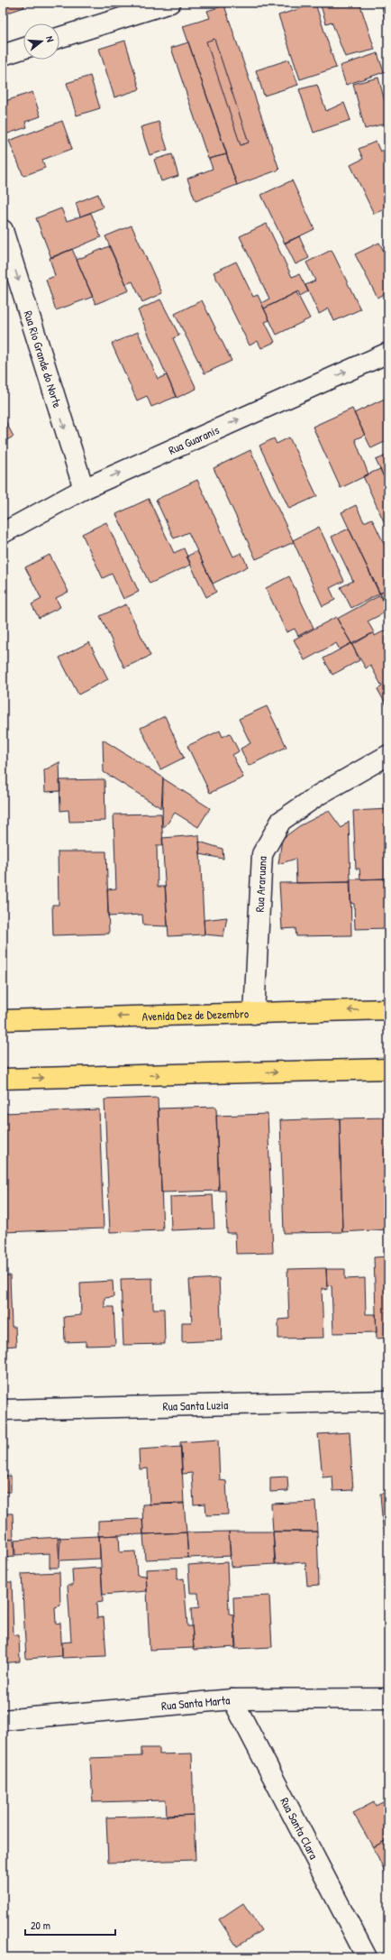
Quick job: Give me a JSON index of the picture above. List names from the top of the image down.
{
  "streets": {
    "highway": ["Avenida Dez de Dezembro"],
    "street": [
      "Rua Rio Grande do Norte",
      "Rua Guaranis",
      "Rua Araruana",
      "Rua Santa Luzia",
      "Rua Santa Marta",
      "Rua Santa Clara"
    ]
  },
  "crossings": [
    ["Rua Rio Grande do Norte", "Rua Guaranis"],
    ["Rua Araruana", "Avenida Dez de Dezembro"],
    ["Rua Santa Marta", "Rua Santa Clara"]
  ],
  "one_way": ["Rua Rio Grande do Norte", "Rua Guaranis"],
  "scale_bar": "20 m",
  "north": "right"
}
